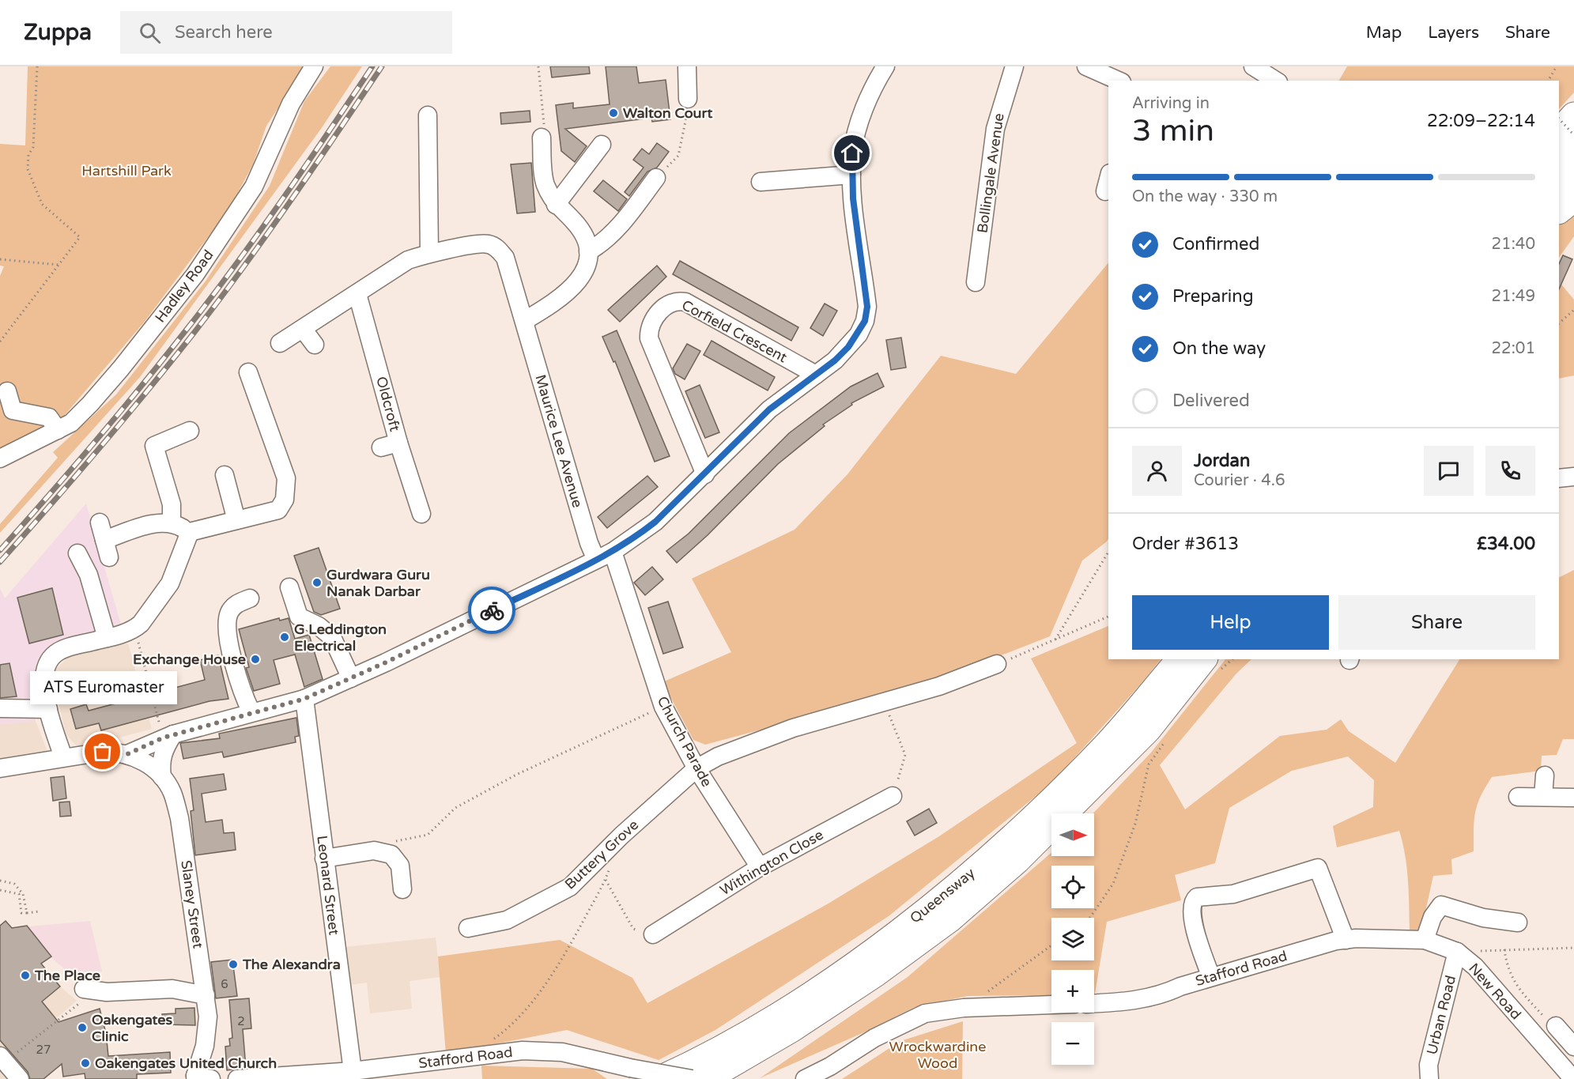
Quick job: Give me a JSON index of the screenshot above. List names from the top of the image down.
{
  "streets": {
    "highway": ["Queensway"],
    "street": [
      "Bollingale Avenue",
      "Hadley Road",
      "Corfield Crescent",
      "Oldcroft",
      "Maurice Lee Avenue",
      "Church Parade",
      "Buttery Grove",
      "Withington Close",
      "Leonard Street",
      "Slaney Street",
      "Stafford Road",
      "New Road",
      "Urban Road"
    ]
  },
  "crossings": [
    ["Church Parade", "Buttery Grove"],
    ["Church Parade", "Withington Close"],
    ["Leonard Street", "Stafford Road"],
    ["Stafford Road", "New Road"],
    ["New Road", "Urban Road"]
  ],
  "parks": ["Hartshill Park", "Wrockwardine Wood"],
  "places": [
    "Walton Court",
    "Gurdwara Guru Nanak Darbar",
    "G Leddington Electrical",
    "Exchange House",
    "ATS Euromaster",
    "The Alexandra",
    "The Place",
    "Oakengates Clinic",
    "Oakengates United Church"
  ],
  "house_numbers": ["6", "2", "27"],
  "north": "right",
  "page": {
    "header": "Zuppa",
    "search": "Search here",
    "nav": ["Map", "Layers", "Share"],
    "heading": ["3 min", "Arriving in", "22:09–22:14"],
    "panel": [
      "Jordan",
      "Courier · 4.6",
      "Order #3613",
      "£34.00"
    ],
    "bar": "On the way · 330 m",
    "list": [
      ["Confirmed", "21:40"],
      ["Preparing", "21:49"],
      ["On the way", "22:01"],
      "Delivered"
    ],
    "buttons": ["Help", "Share"],
    "bubble": "ATS Euromaster",
    "map_buttons": ["+", "−"]
  }
}
